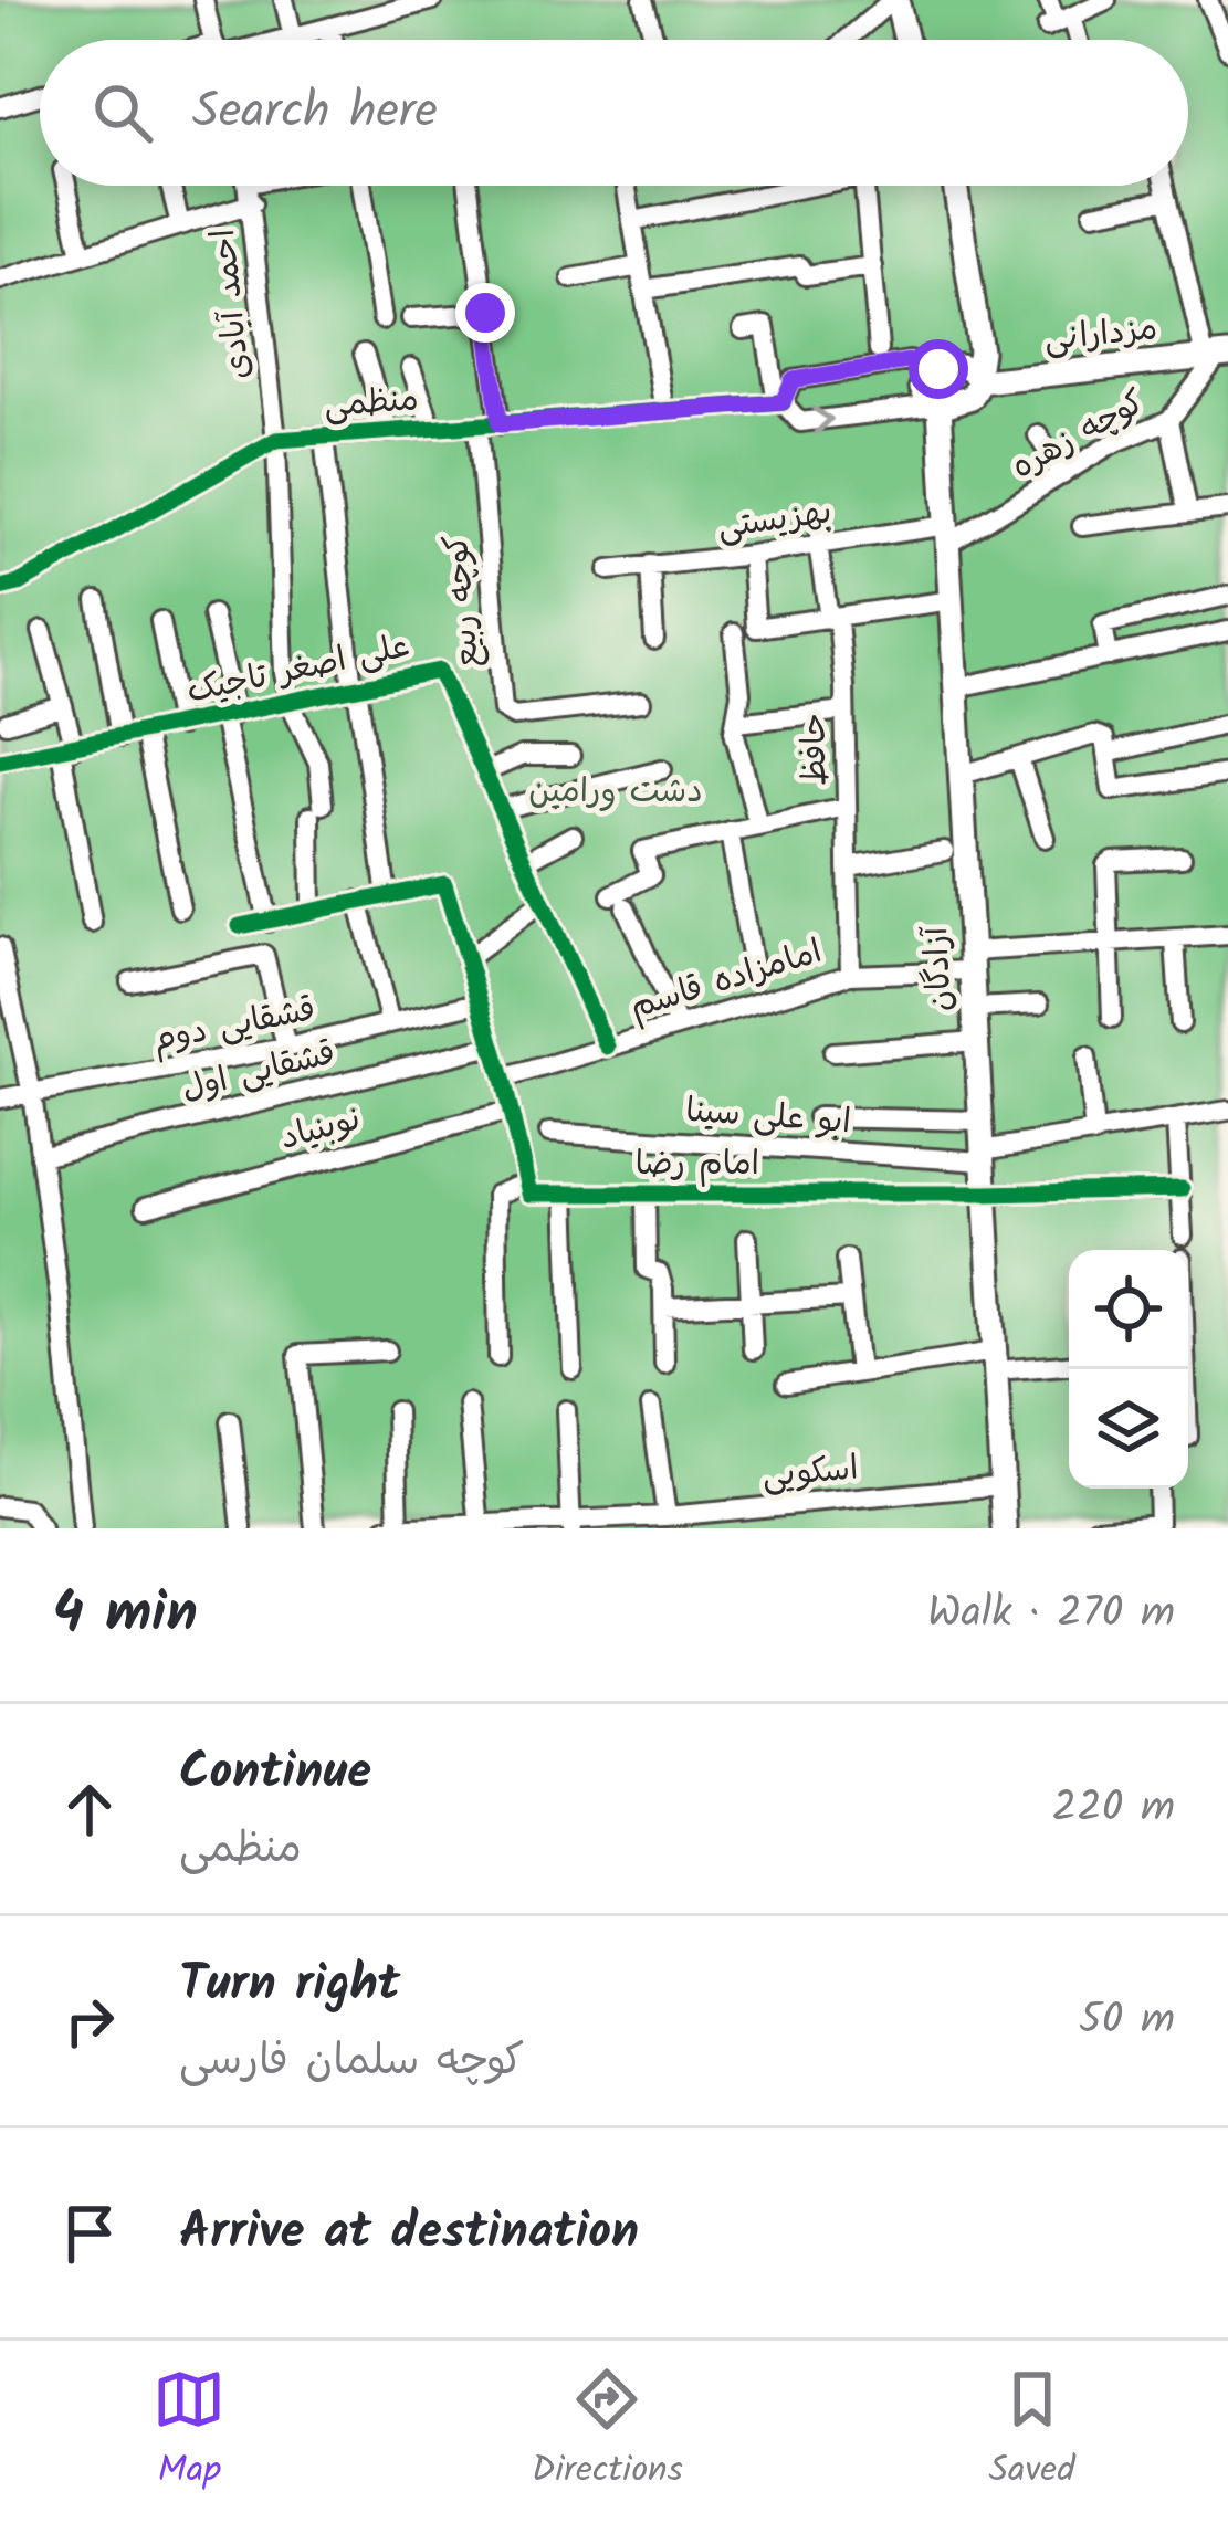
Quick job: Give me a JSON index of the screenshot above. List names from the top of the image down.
{
  "streets": {
    "main road": ["مزدارانی", "آزادگان"],
    "street": [
      "احمد آبادی",
      "منظمی",
      "کوچه زهره",
      "بهزیستی",
      "کوچه ربیع",
      "علی اصغر تاجیک",
      "حافظ",
      "امامزاده قاسم",
      "قشقایی دوم",
      "قشقایی اول",
      "ابو علی سینا",
      "نوبنیاد",
      "امام رضا",
      "اسکویی"
    ]
  },
  "crossings": [
    ["احمد آبادی", "منظمی"],
    ["احمد آبادی", "علی اصغر تاجیک"],
    ["مزدارانی", "کوچه زهره"],
    ["منظمی", "کوچه ربیع"],
    ["منظمی", "آزادگان"],
    ["کوچه زهره", "بهزیستی"],
    ["کوچه زهره", "آزادگان"],
    ["بهزیستی", "حافظ"],
    ["بهزیستی", "آزادگان"],
    ["علی اصغر تاجیک", "امامزاده قاسم"],
    ["حافظ", "امامزاده قاسم"],
    ["آزادگان", "امامزاده قاسم"],
    ["آزادگان", "ابو علی سینا"],
    ["آزادگان", "امام رضا"],
    ["آزادگان", "اسکویی"]
  ],
  "parks": ["دشت ورامین"],
  "page": {
    "search": "Search here",
    "heading": ["4 min", "Walk · 270 m"],
    "list": [
      ["Continue", "منظمی", "220 m"],
      ["Turn right", "کوچه سلمان فارسی", "50 m"],
      "Arrive at destination"
    ],
    "nav": ["Map", "Directions", "Saved"]
  }
}
